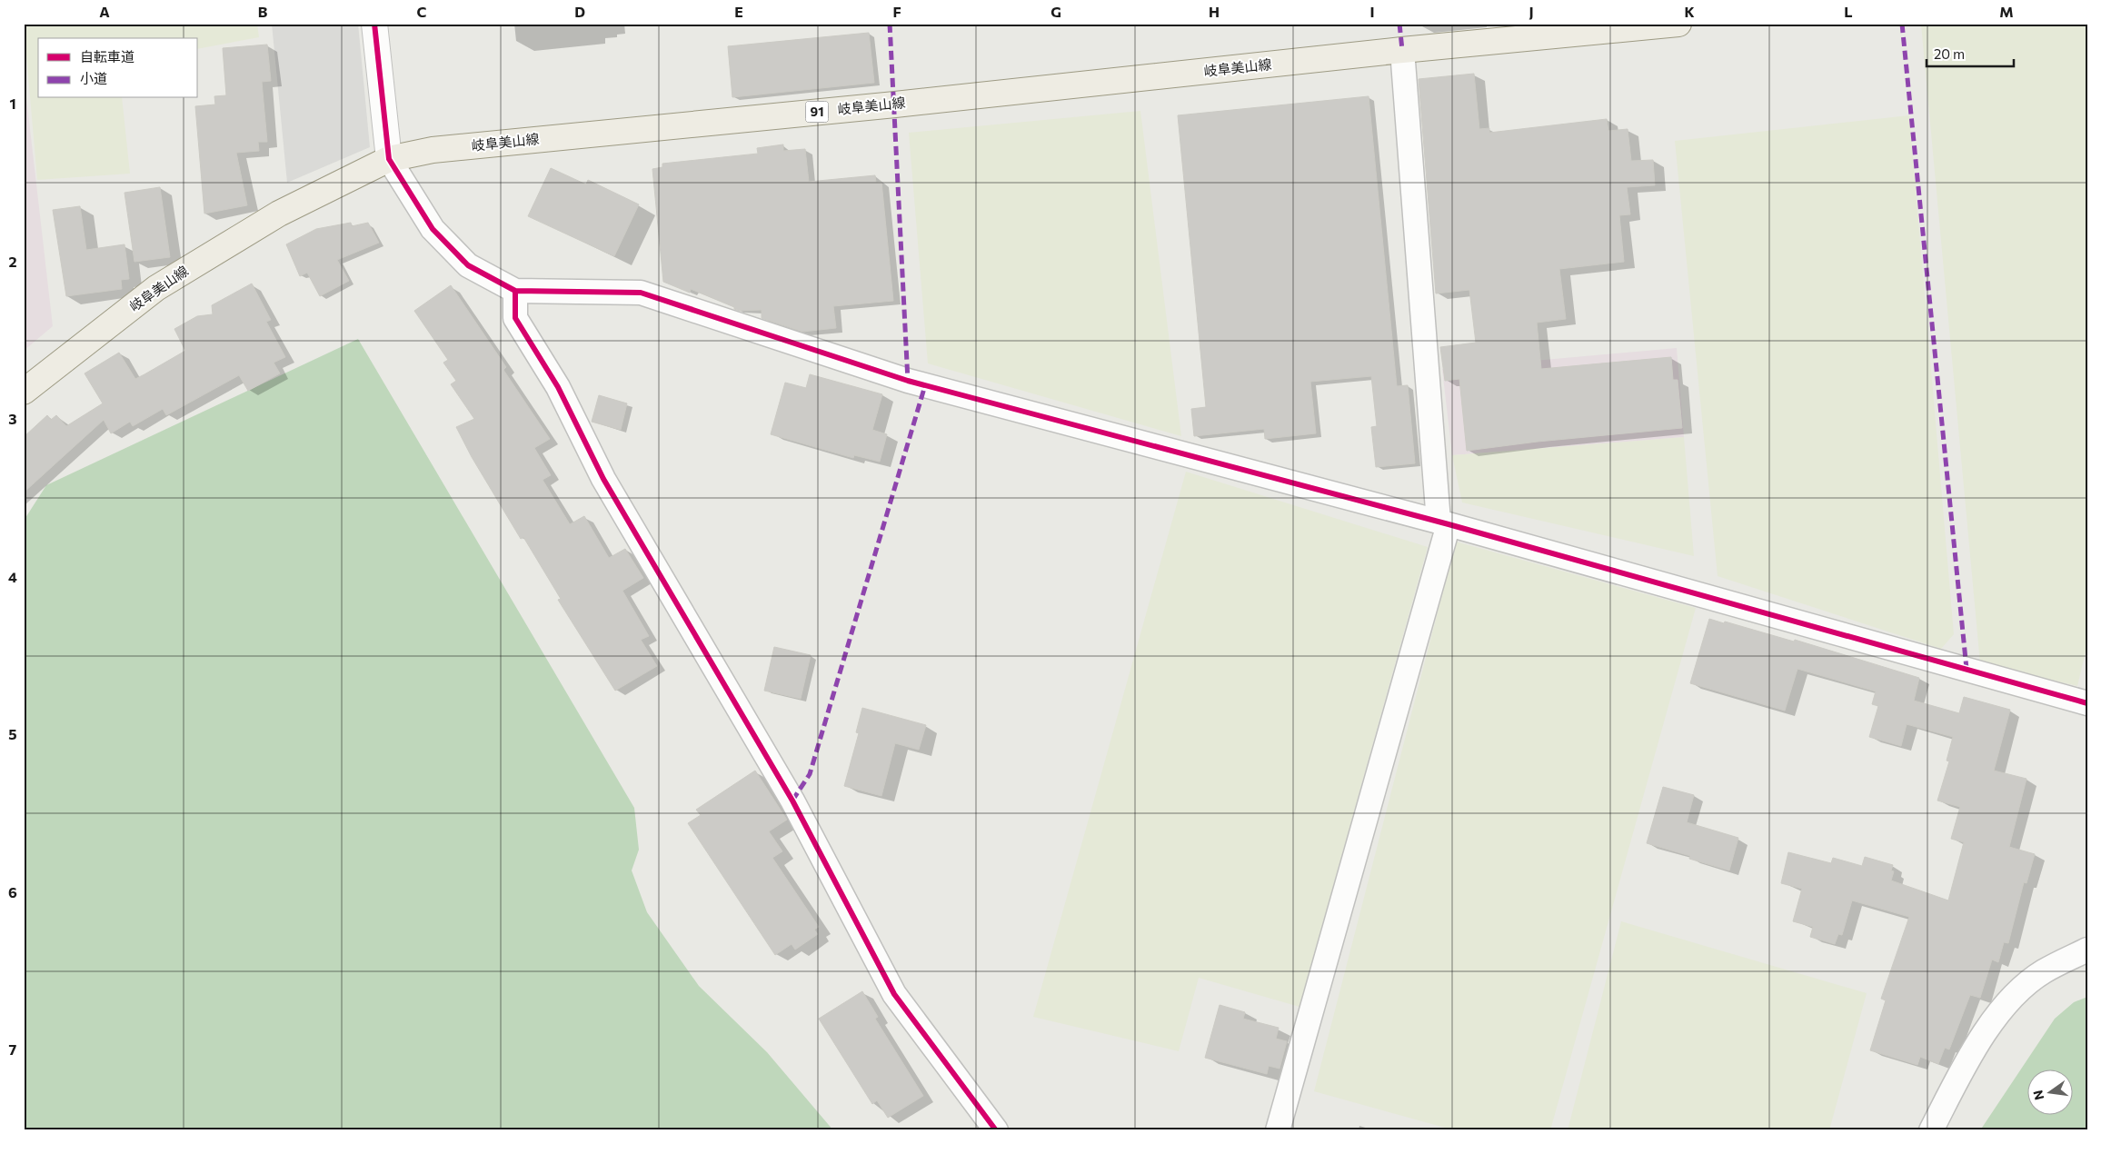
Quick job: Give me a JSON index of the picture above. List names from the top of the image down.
{
  "streets": {
    "main road": ["岐阜美山線", "91"]
  },
  "legend": ["自転車道", "小道"],
  "scale_bar": "20 m",
  "north": "left",
  "grid": {
    "columns": [
      "A",
      "B",
      "C",
      "D",
      "E",
      "F",
      "G",
      "H",
      "I",
      "J",
      "K",
      "L",
      "M"
    ],
    "rows": [
      "1",
      "2",
      "3",
      "4",
      "5",
      "6",
      "7"
    ]
  }
}
